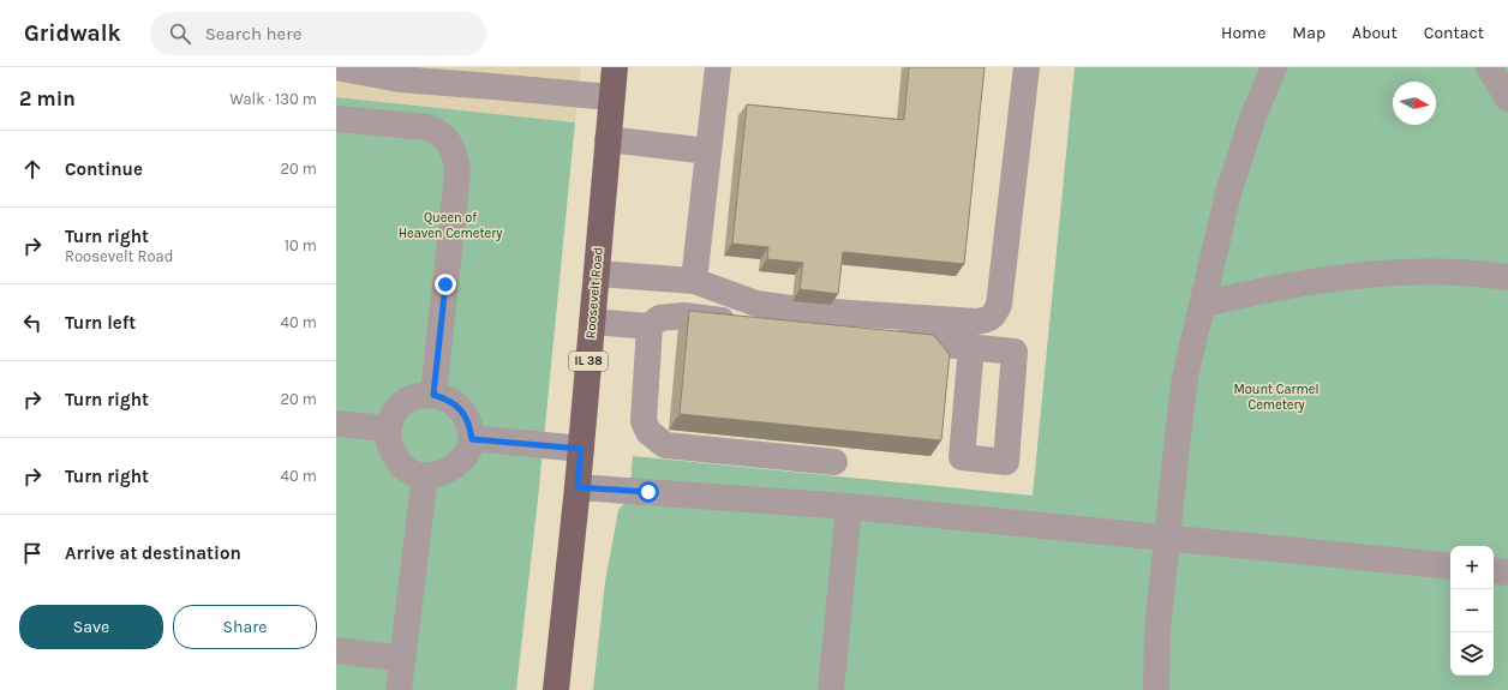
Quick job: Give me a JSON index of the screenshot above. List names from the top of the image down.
{
  "streets": {
    "main road": ["Roosevelt Road", "IL 38"]
  },
  "parks": ["Queen of Heaven Cemetery", "Mount Carmel Cemetery"],
  "north": "right",
  "page": {
    "header": "Gridwalk",
    "search": "Search here",
    "nav": [
      "Home",
      "Map",
      "About",
      "Contact"
    ],
    "heading": ["2 min", "Walk · 130 m"],
    "list": [
      ["Continue", "20 m"],
      ["Turn right", "Roosevelt Road", "10 m"],
      ["Turn left", "40 m"],
      ["Turn right", "20 m"],
      ["Turn right", "40 m"],
      "Arrive at destination"
    ],
    "map_buttons": ["+", "−"],
    "buttons": ["Save", "Share"]
  }
}
